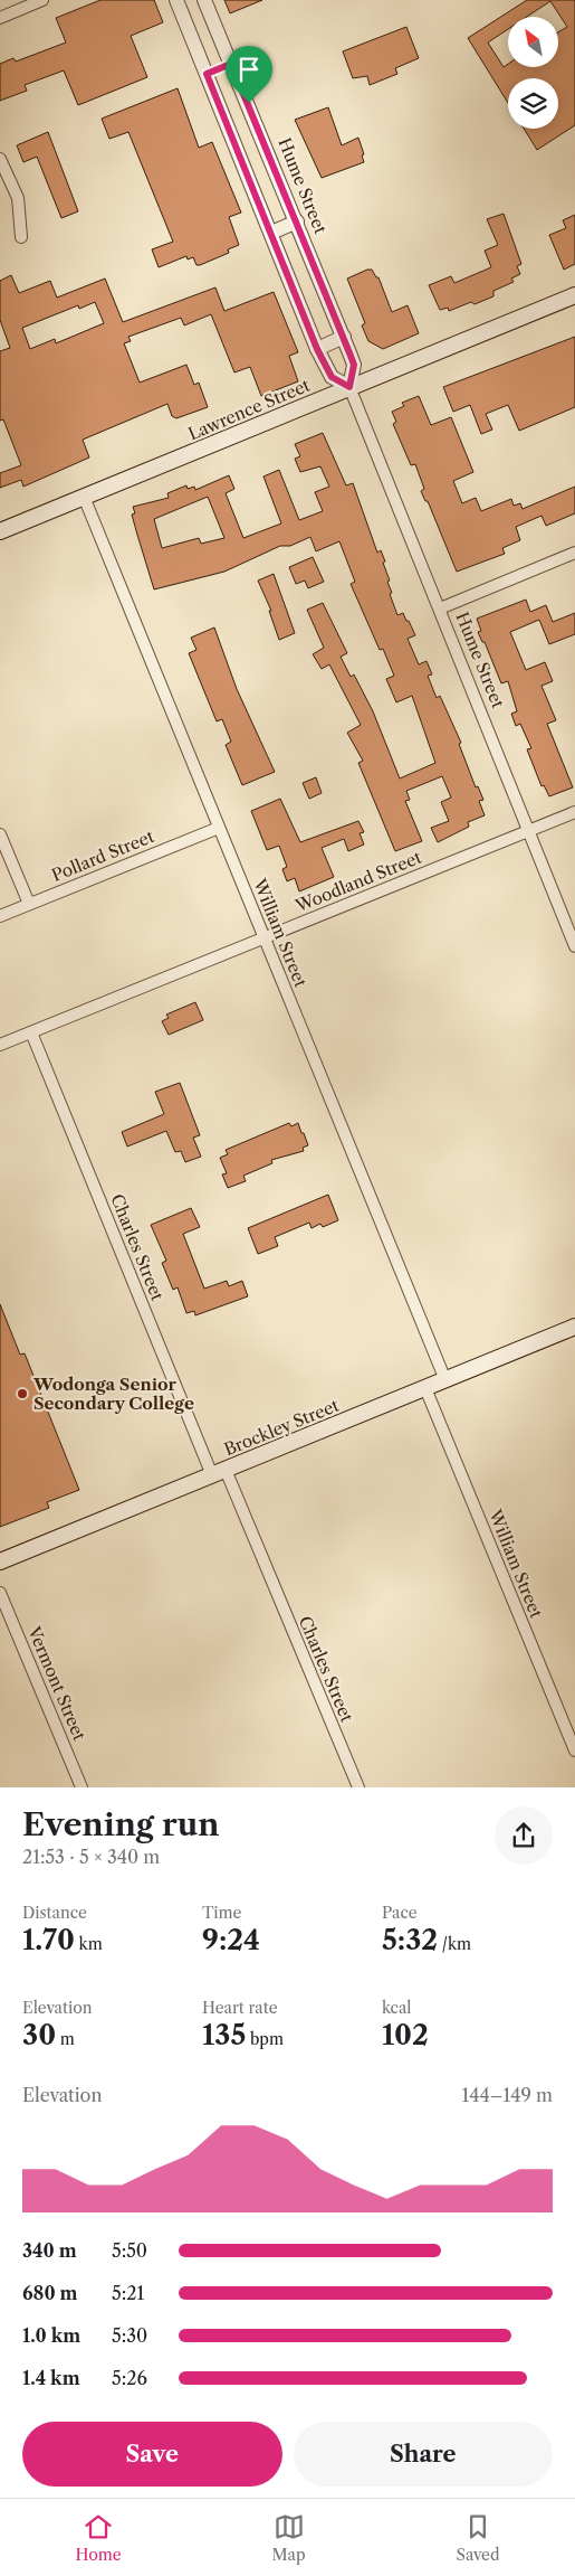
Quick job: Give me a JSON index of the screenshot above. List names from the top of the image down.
{
  "streets": {
    "main road": ["Lawrence Street", "Brockley Street"],
    "street": [
      "Hume Street",
      "Pollard Street",
      "Woodland Street",
      "William Street",
      "Charles Street",
      "Vermont Street"
    ]
  },
  "crossings": [
    ["Hume Street", "Lawrence Street"],
    ["Hume Street", "Woodland Street"],
    ["Lawrence Street", "William Street"],
    ["Pollard Street", "William Street"],
    ["Woodland Street", "William Street"],
    ["Woodland Street", "Charles Street"],
    ["William Street", "Brockley Street"],
    ["Charles Street", "Brockley Street"]
  ],
  "places": ["Wodonga Senior Secondary College"],
  "north": "top left",
  "page": {
    "heading": ["Evening run", "21:53 · 5 × 340 m"],
    "stats": [
      ["Distance", "1.70 km"],
      ["Time", "9:24"],
      ["Pace", "5:32 /km"],
      ["Elevation", "30 m"],
      ["Heart rate", "135 bpm"],
      ["kcal", "102"]
    ],
    "chart": ["Elevation", "144–149 m"],
    "list": [
      {
        "name": "340 m",
        "note": "5:50"
      },
      {
        "name": "680 m",
        "note": "5:21"
      },
      {
        "name": "1.0 km",
        "note": "5:30"
      },
      {
        "name": "1.4 km",
        "note": "5:26"
      }
    ],
    "buttons": ["Save", "Share"],
    "tabs": ["Home", "Map", "Saved"]
  }
}
